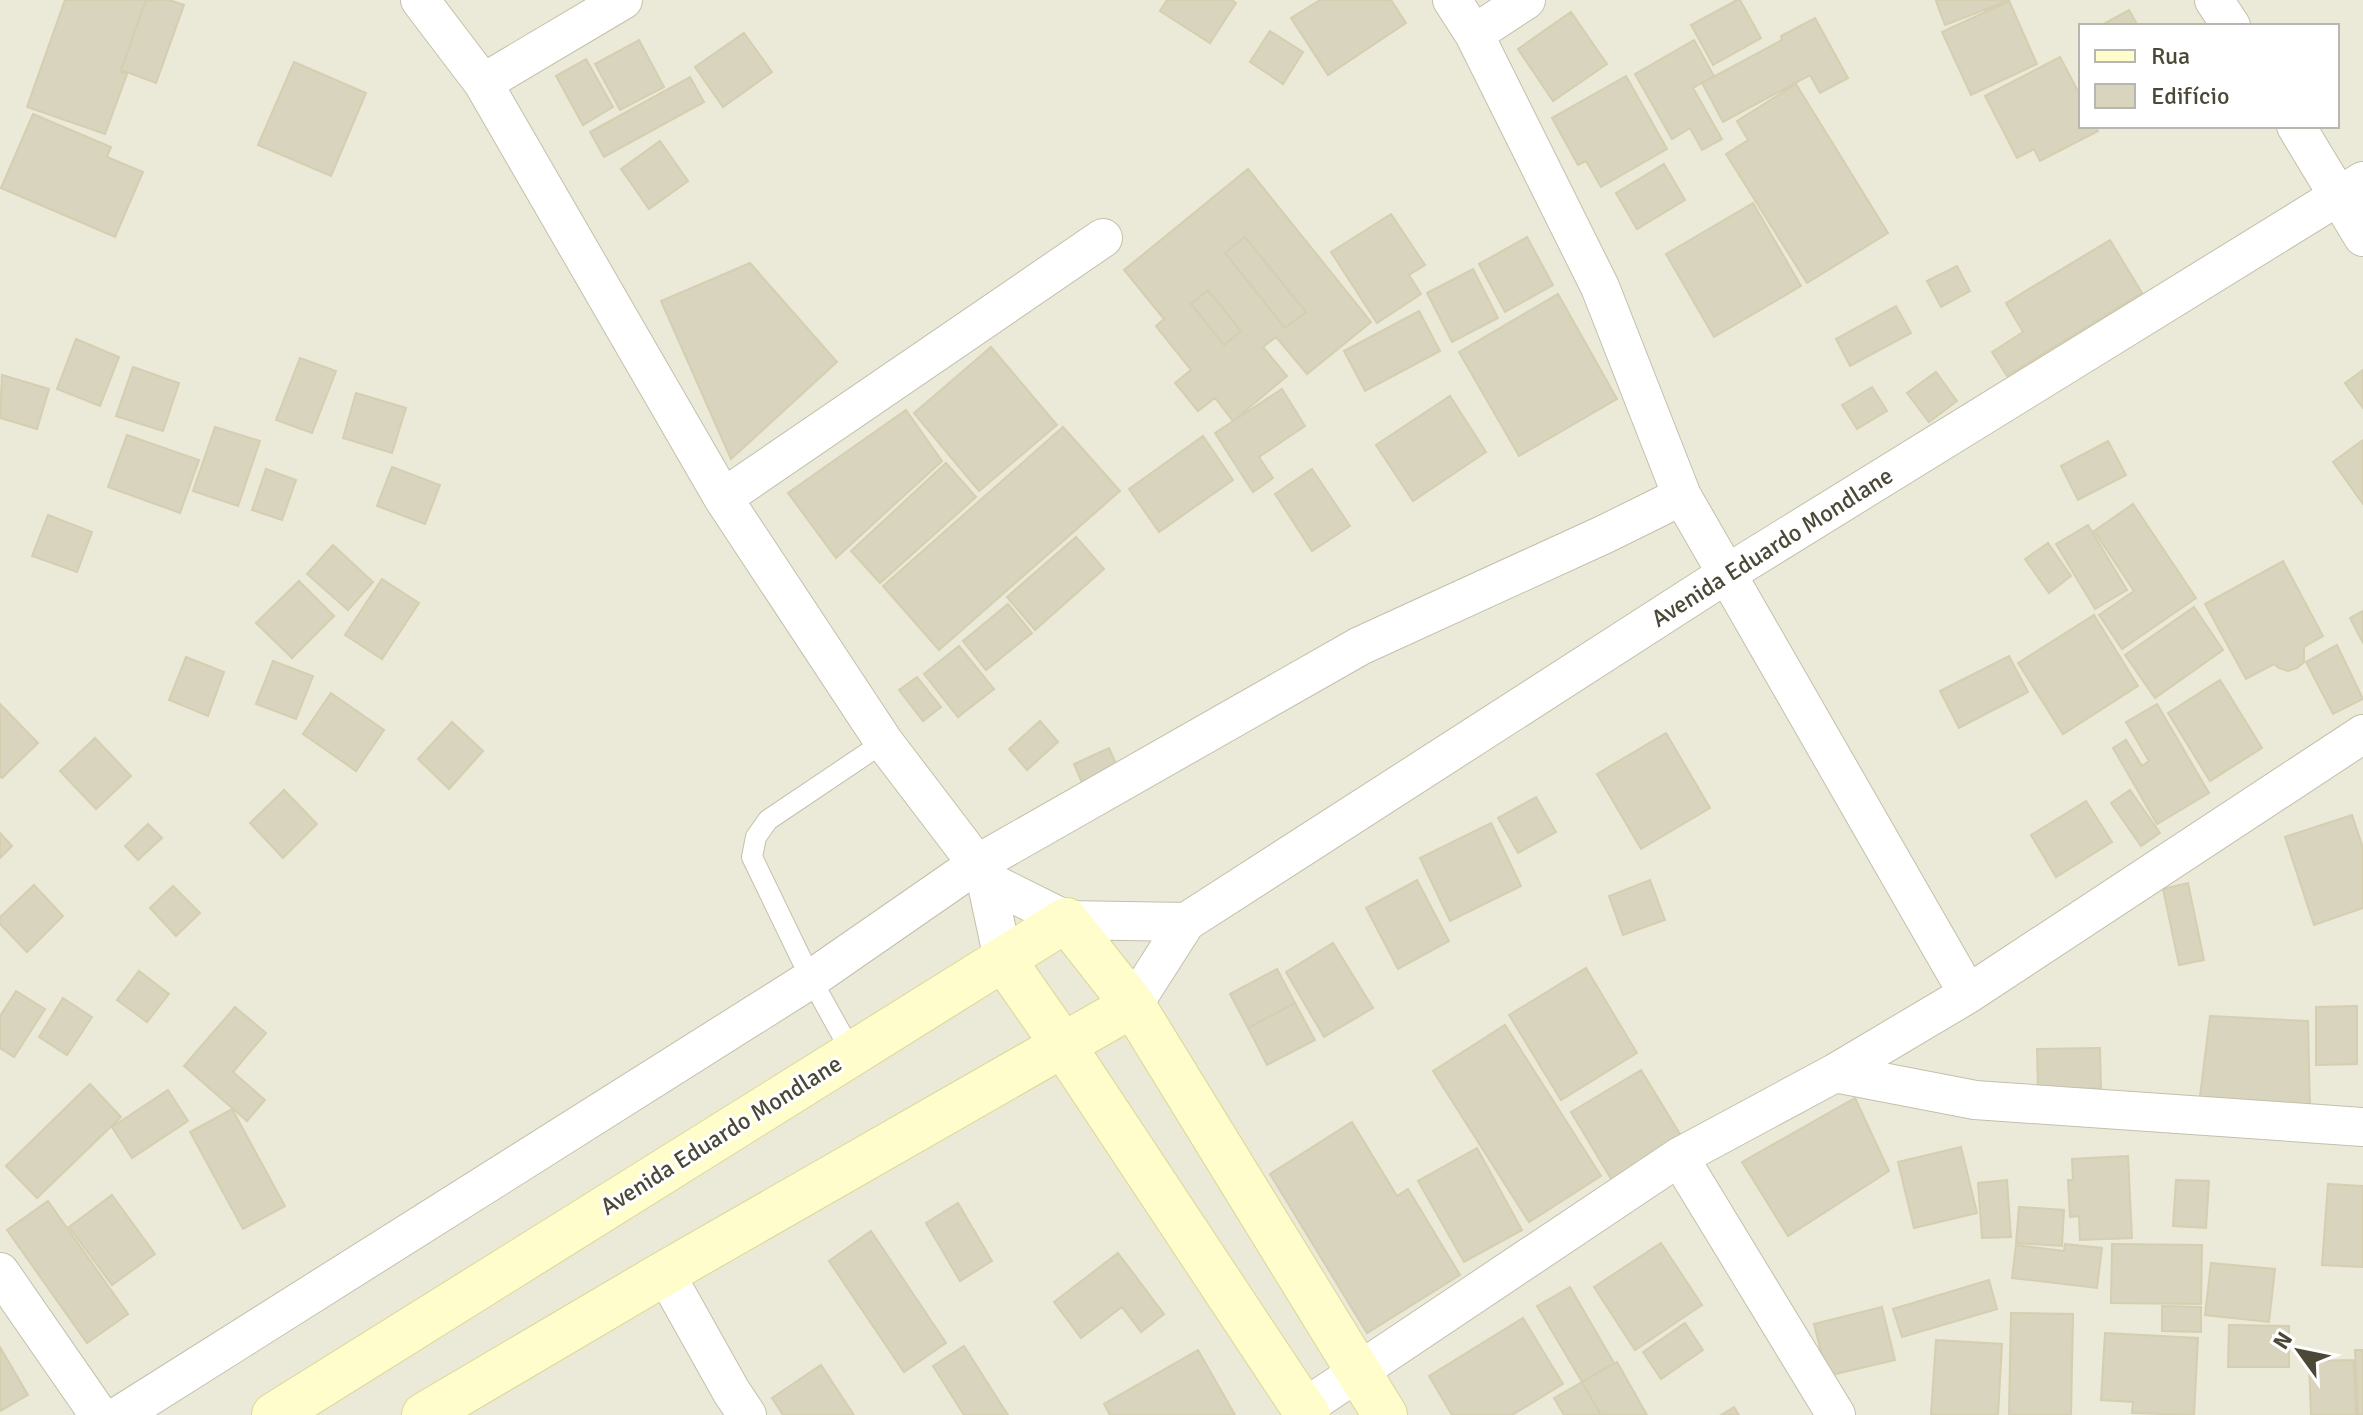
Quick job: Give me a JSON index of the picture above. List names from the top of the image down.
{
  "streets": {
    "main road": ["Avenida Eduardo Mondlane"]
  },
  "legend": ["Rua", "Edifício"],
  "north": "top left"
}
